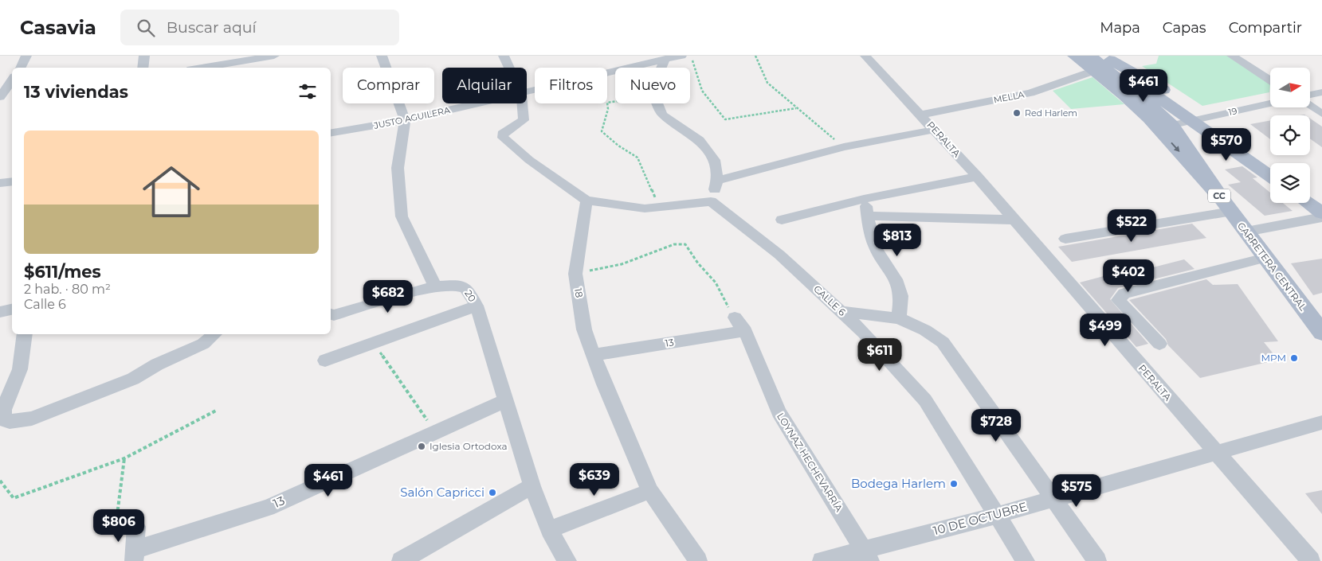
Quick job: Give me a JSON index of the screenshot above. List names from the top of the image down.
{
  "streets": {
    "main road": ["CC", "CARRETERA CENTRAL"],
    "street": [
      "MELLA",
      "19",
      "JUSTO AGUILERA",
      "PERALTA",
      "18",
      "20",
      "CALLE 6",
      "13",
      "LOYNAZ HECHEVARRÍA",
      "10 DE OCTUBRE"
    ]
  },
  "crossings": [
    ["MELLA", "PERALTA"],
    ["MELLA", "CARRETERA CENTRAL"],
    ["19", "CARRETERA CENTRAL"],
    ["PERALTA", "10 DE OCTUBRE"],
    ["18", "13"],
    ["20", "13"],
    ["CALLE 6", "10 DE OCTUBRE"],
    ["13", "LOYNAZ HECHEVARRÍA"],
    ["LOYNAZ HECHEVARRÍA", "10 DE OCTUBRE"]
  ],
  "places": [
    "Red Harlem",
    "MPM",
    "Iglesia Ortodoxa",
    "Bodega Harlem",
    "Salón Capricci"
  ],
  "north": "right",
  "page": {
    "header": "Casavia",
    "search": "Buscar aquí",
    "nav": ["Mapa", "Capas", "Compartir"],
    "chip": [
      "Comprar",
      "Alquilar",
      "Filtros",
      "Nuevo"
    ],
    "heading": "13 viviendas",
    "price": [
      "$461",
      "$570",
      "$522",
      "$813",
      "$402",
      "$682",
      "$499",
      "$611",
      "$728",
      "$639",
      "$461",
      "$575",
      "$806"
    ],
    "list": [
      {
        "name": "$611/mes",
        "note": "2 hab. · 80 m² · Calle 6"
      }
    ]
  }
}
